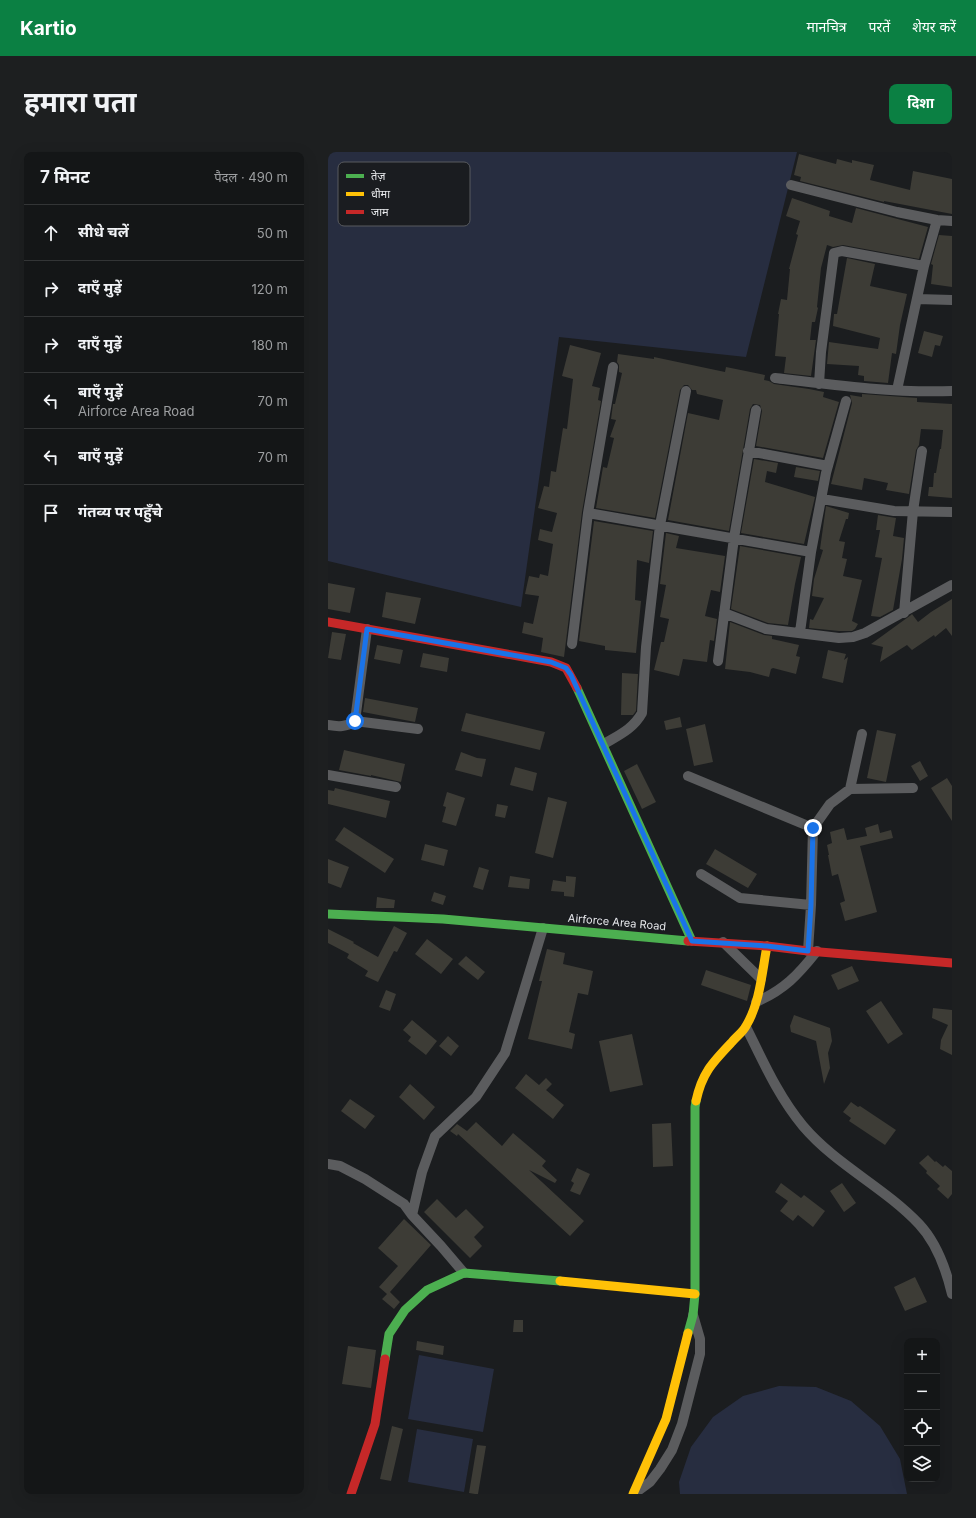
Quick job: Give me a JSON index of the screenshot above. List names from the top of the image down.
{
  "streets": {
    "street": ["Airforce Area Road"]
  },
  "legend": ["तेज़", "धीमा", "जाम"],
  "page": {
    "header": "Kartio",
    "nav": ["मानचित्र", "परतें", "शेयर करें"],
    "buttons": "दिशा",
    "title": "हमारा पता",
    "heading": ["7 मिनट", "पैदल · 490 m"],
    "list": [
      ["सीधे चलें", "50 m"],
      ["दाएँ मुड़ें", "120 m"],
      ["दाएँ मुड़ें", "180 m"],
      ["बाएँ मुड़ें", "Airforce Area Road", "70 m"],
      ["बाएँ मुड़ें", "70 m"],
      "गंतव्य पर पहुँचे"
    ],
    "map_buttons": ["+", "−"]
  }
}
